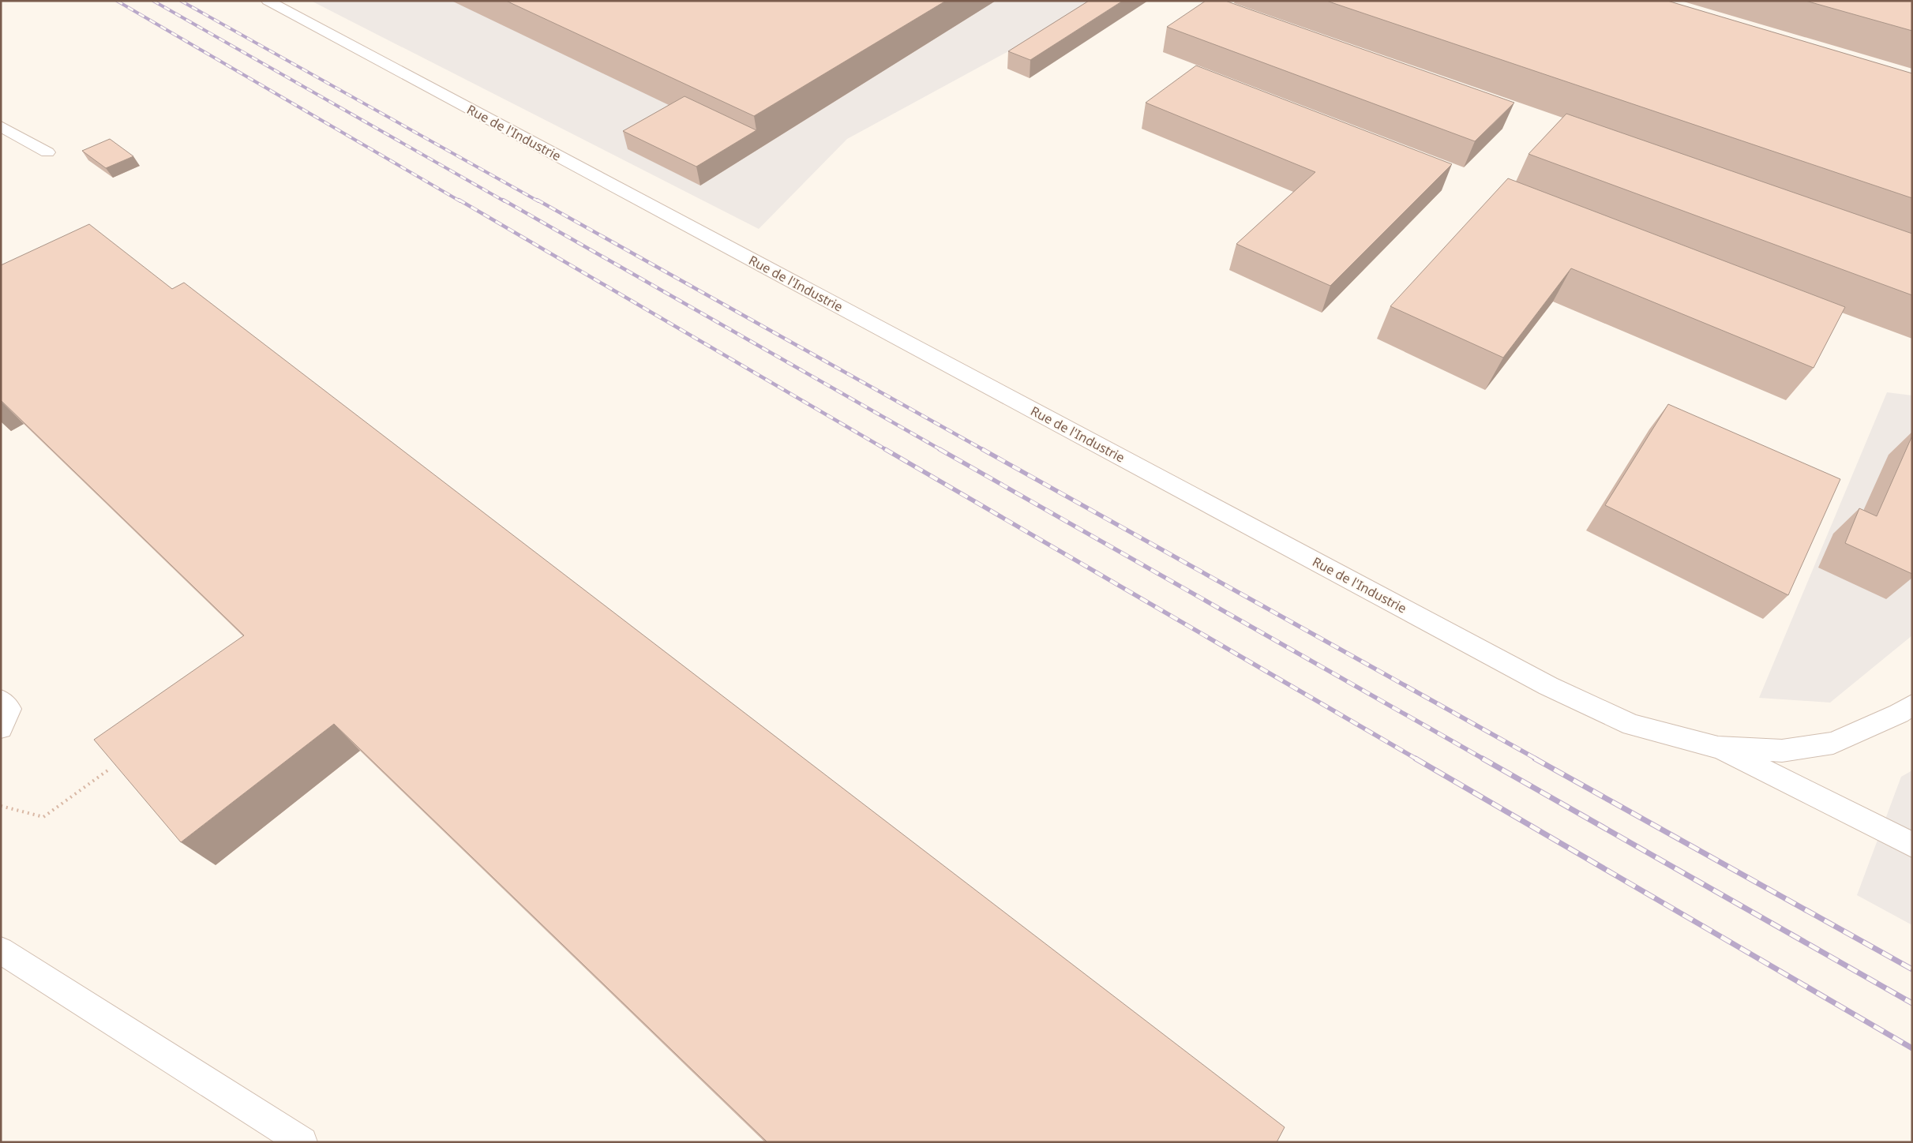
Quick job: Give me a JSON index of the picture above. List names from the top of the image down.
{
  "streets": {
    "street": ["Rue de l'Industrie"]
  }
}
